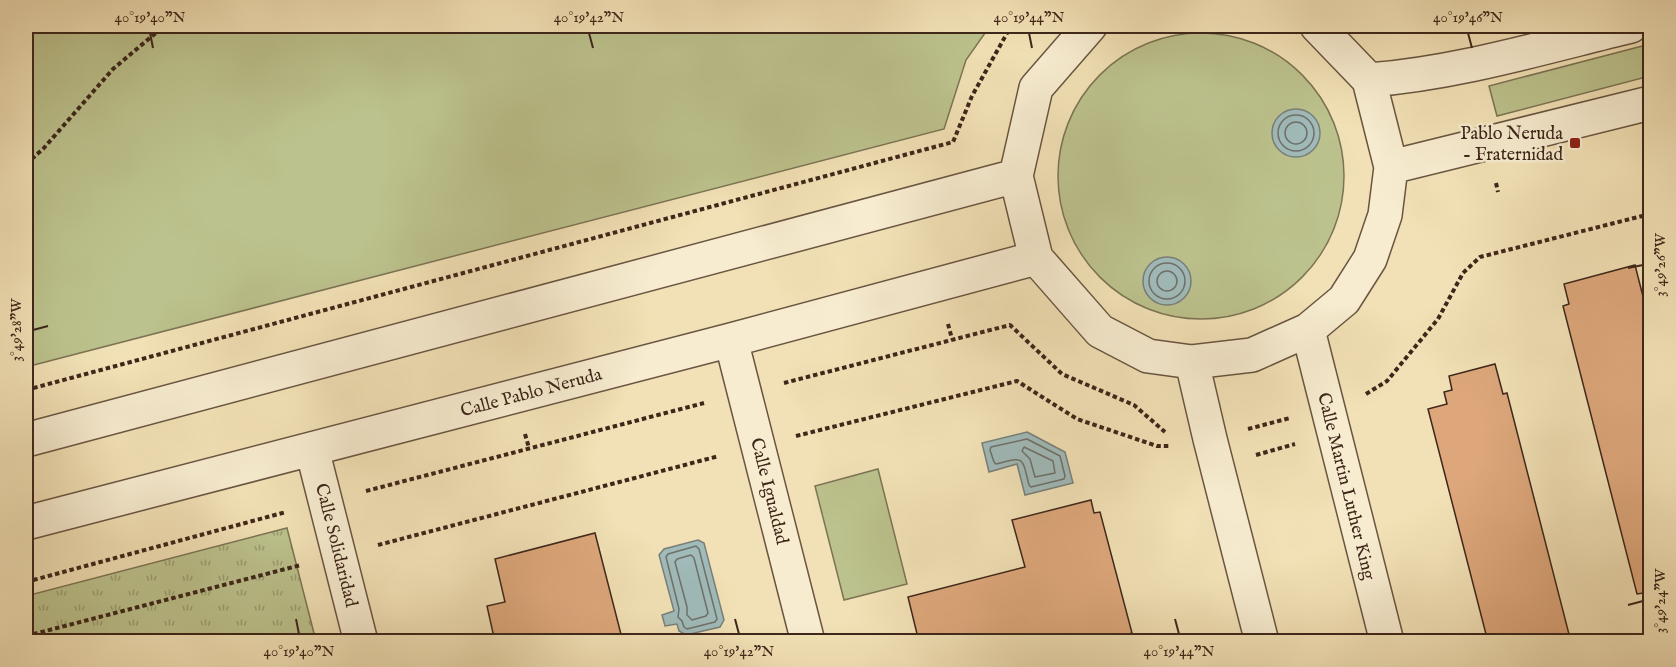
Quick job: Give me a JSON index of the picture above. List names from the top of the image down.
{
  "streets": {
    "street": [
      "Calle Pablo Neruda",
      "Calle Martin Luther King",
      "Calle Igualdad",
      "Calle Solidaridad"
    ]
  },
  "crossings": [
    ["Calle Pablo Neruda", "Calle Igualdad"],
    ["Calle Pablo Neruda", "Calle Solidaridad"]
  ],
  "places": {
    "transit": ["Pablo Neruda - Fraternidad"]
  },
  "coordinates": [
    "40°19'40\"N",
    "40°19'42\"N",
    "40°19'44\"N",
    "40°19'46\"N",
    "3°49'26\"W",
    "3°49'28\"W",
    "3°49'24\"W"
  ]
}
